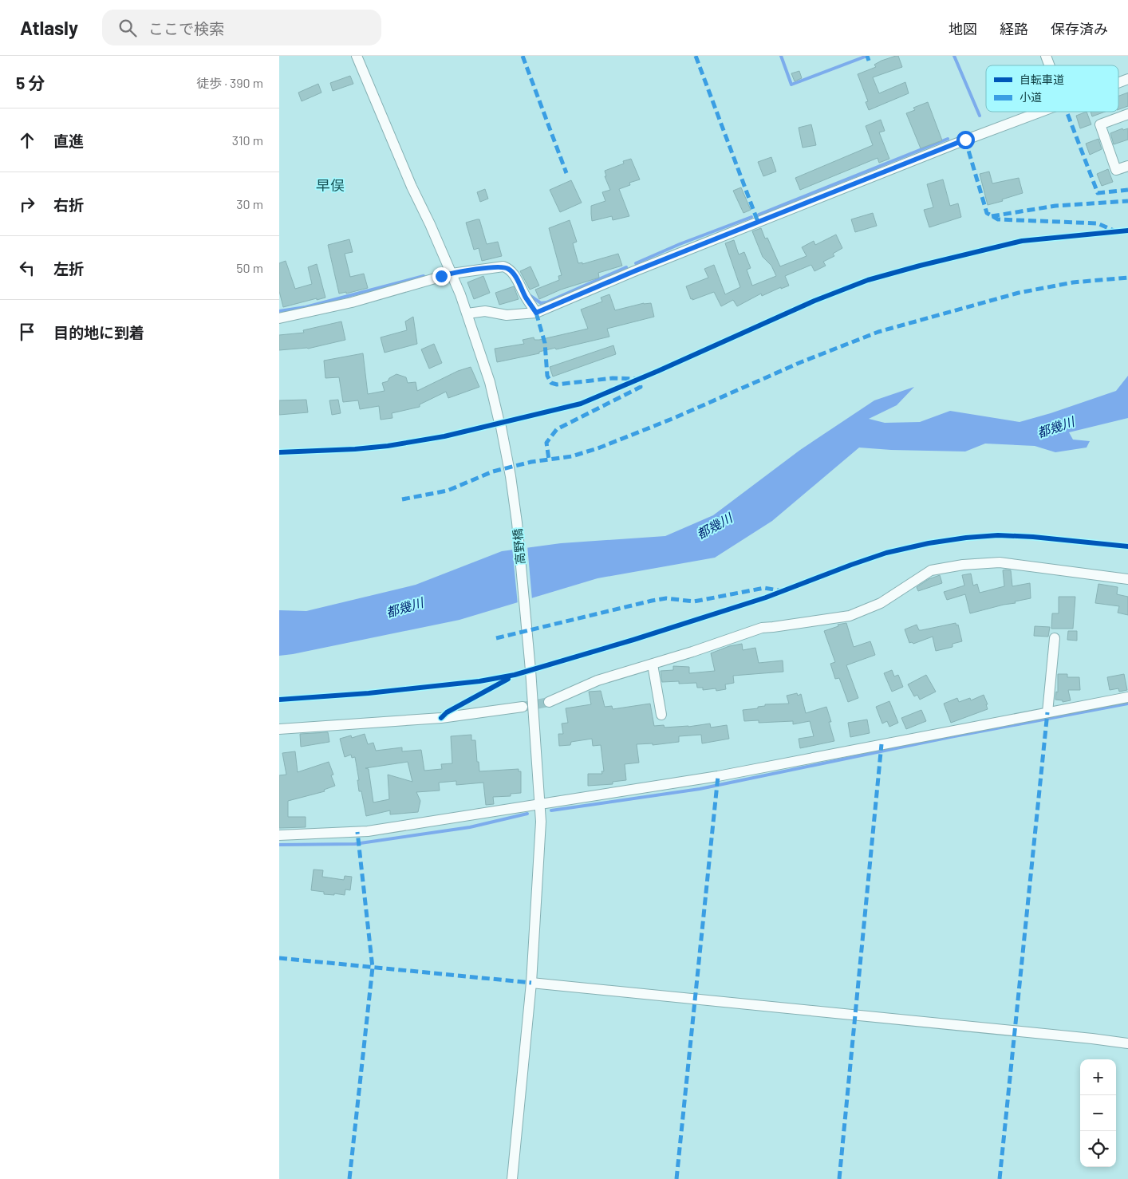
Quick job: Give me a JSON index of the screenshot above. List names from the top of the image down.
{
  "streets": {
    "street": ["高野橋"]
  },
  "districts": ["早俣"],
  "water": ["都幾川"],
  "legend": ["自転車道", "小道"],
  "page": {
    "header": "Atlasly",
    "search": "ここで検索",
    "nav": ["地図", "経路", "保存済み"],
    "heading": ["5 分", "徒歩 · 390 m"],
    "list": [
      ["直進", "310 m"],
      ["右折", "30 m"],
      ["左折", "50 m"],
      "目的地に到着"
    ],
    "map_buttons": ["+", "−"]
  }
}
